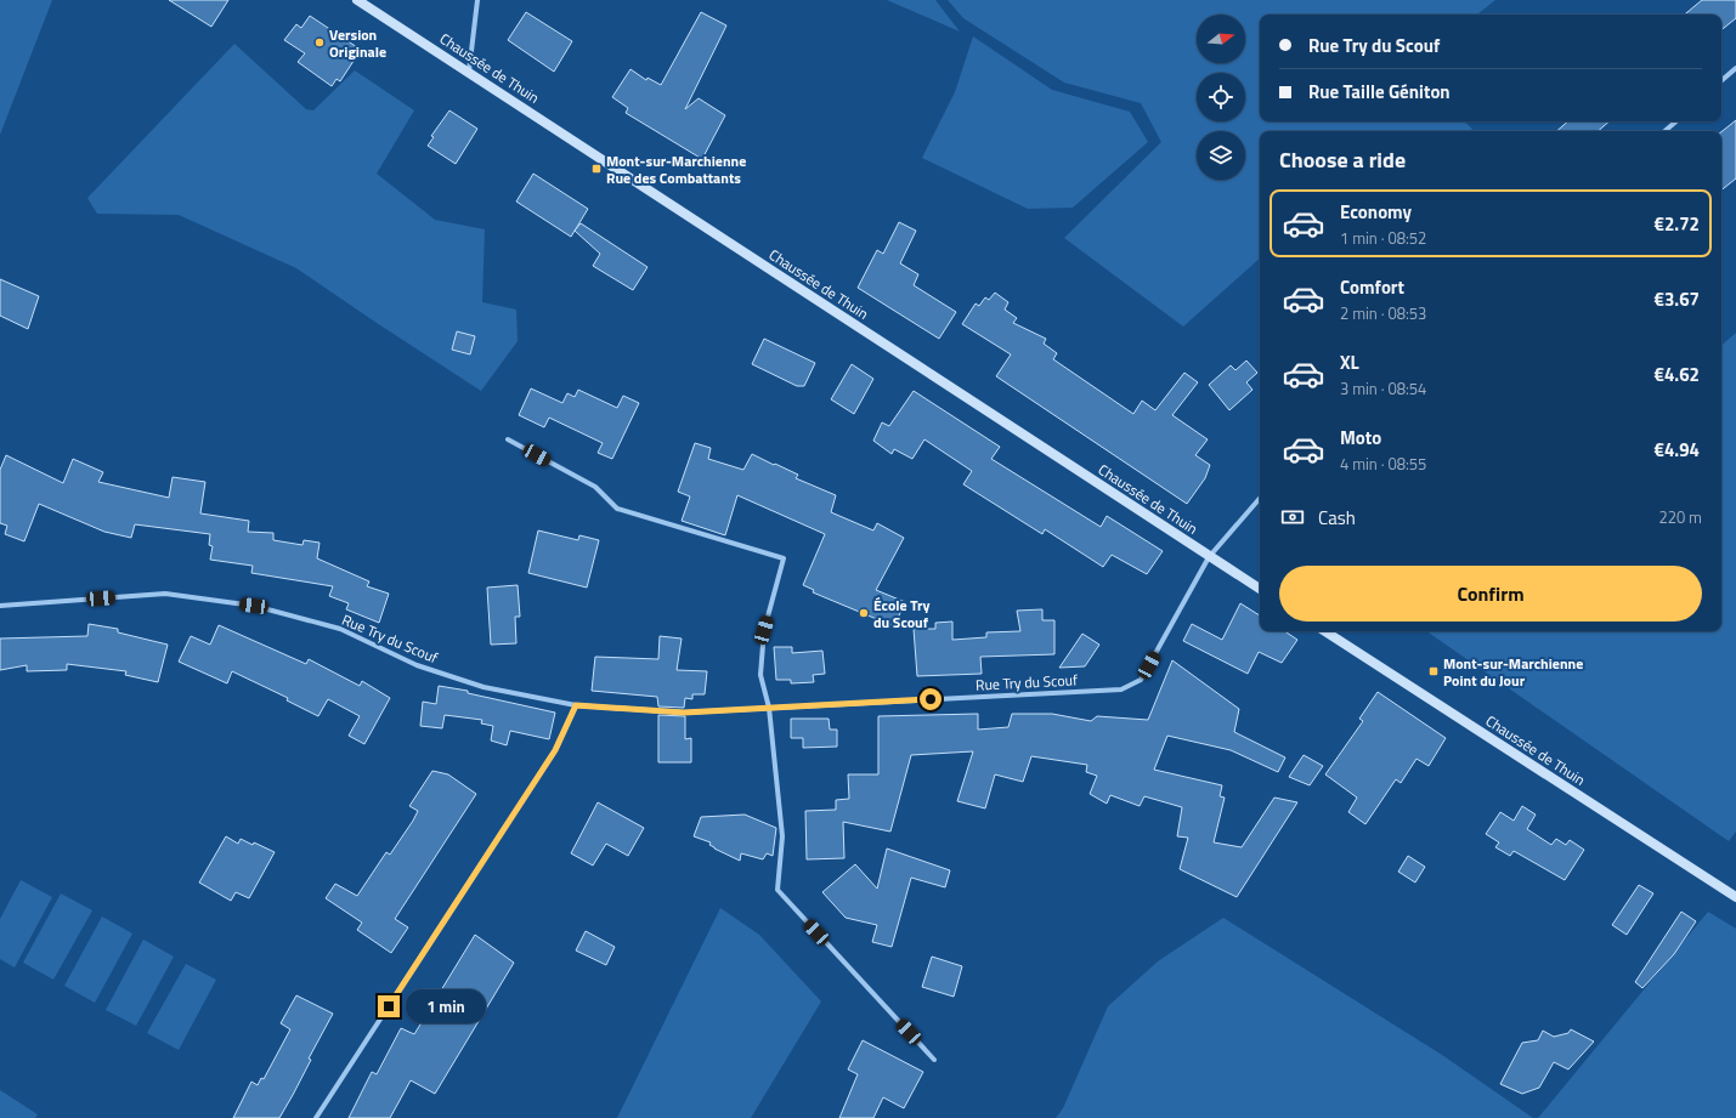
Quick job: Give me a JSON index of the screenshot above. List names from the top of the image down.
{
  "streets": {
    "main road": ["Chaussée de Thuin"],
    "street": ["Rue Try du Scouf"]
  },
  "crossings": [
    ["Chaussée de Thuin", "Rue Try du Scouf"]
  ],
  "places": {
    "other": ["Version Originale", "École Try du Scouf"],
    "transit": ["Mont-sur-Marchienne Rue des Combattants", "Mont-sur-Marchienne Point du Jour"]
  },
  "north": "right",
  "page": {
    "banner": ["Rue Try du Scouf", "Rue Taille Géniton"],
    "heading": "Choose a ride",
    "list": [
      {
        "name": "Economy",
        "note": "1 min · 08:52",
        "value": "€2.72"
      },
      {
        "name": "Comfort",
        "note": "2 min · 08:53",
        "value": "€3.67"
      },
      {
        "name": "XL",
        "note": "3 min · 08:54",
        "value": "€4.62"
      },
      {
        "name": "Moto",
        "note": "4 min · 08:55",
        "value": "€4.94"
      }
    ],
    "pay": ["Cash", "220 m"],
    "buttons": "Confirm",
    "bubble": "1 min"
  }
}
